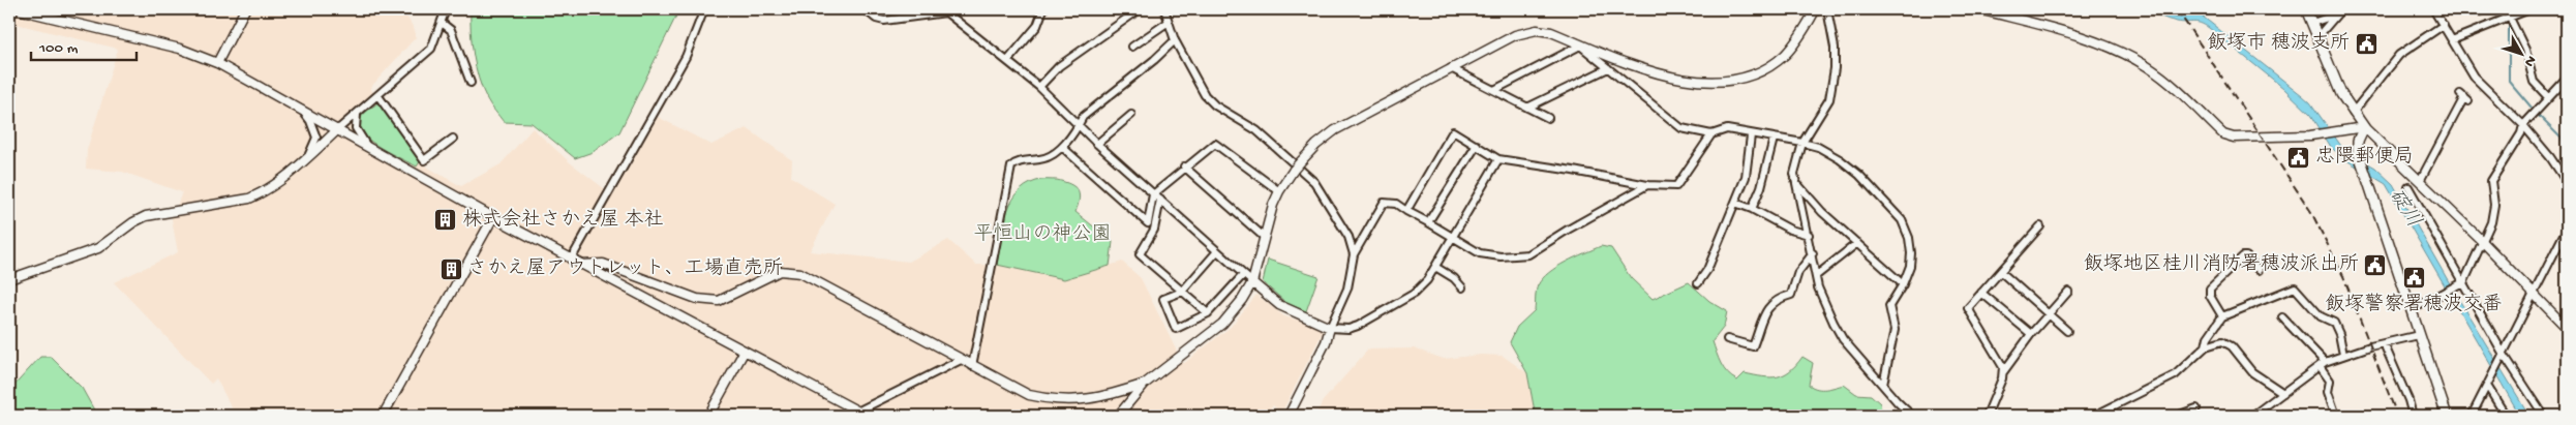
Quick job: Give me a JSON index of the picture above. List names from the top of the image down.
{
  "water": ["碇川"],
  "parks": ["平恒山の神公園"],
  "places": {
    "public building": [
      "飯塚市 穂波支所",
      "忠隈郵便局",
      "飯塚地区桂川消防署穂波派出所",
      "飯塚警察署穂波交番"
    ],
    "building": ["株式会社さかえ屋 本社", "さかえ屋アウトレット、工場直売所"]
  },
  "scale_bar": "100 m",
  "north": "bottom right"
}
